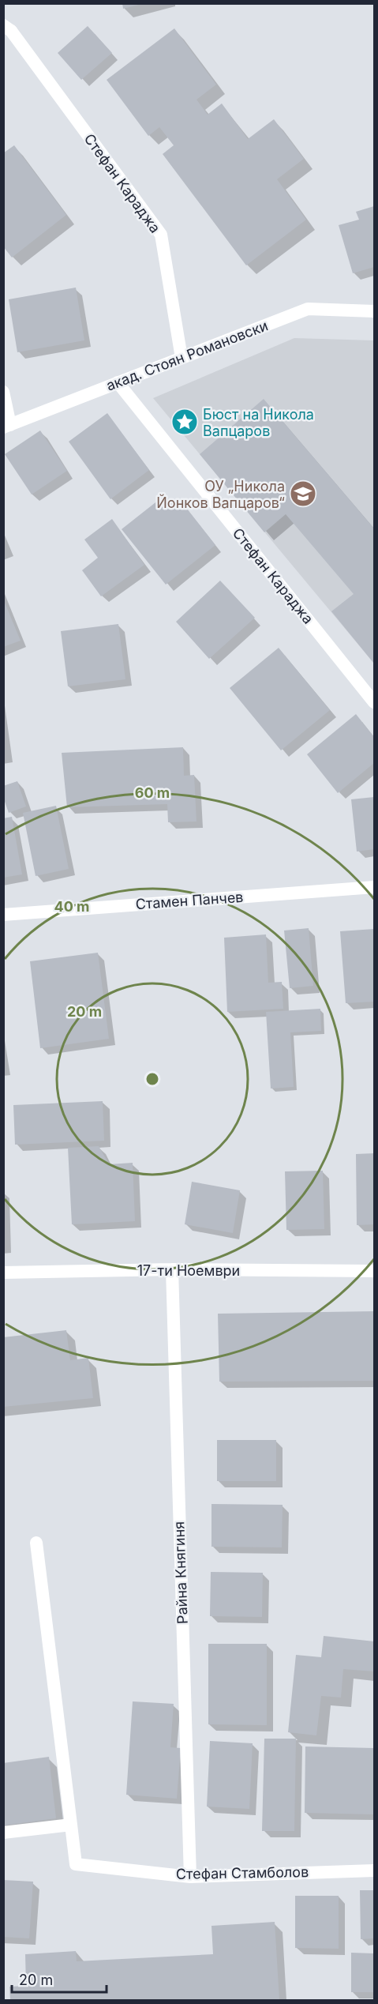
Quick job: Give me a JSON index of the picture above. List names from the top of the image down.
{
  "streets": {
    "street": [
      "Стефан Караджа",
      "акад. Стоян Романовски",
      "Стамен Панчев",
      "17-ти Ноември",
      "Райна Княгиня",
      "Стефан Стамболов"
    ]
  },
  "crossings": [
    ["Стефан Караджа", "акад. Стоян Романовски"],
    ["17-ти Ноември", "Райна Княгиня"],
    ["Райна Княгиня", "Стефан Стамболов"]
  ],
  "places": {
    "place": ["Бюст на Никола Вапцаров"],
    "school or university": ["ОУ „Никола Йонков Вапцаров“"]
  },
  "scale_bar": "20 m",
  "rings": ["60 m", "40 m", "20 m"]
}
